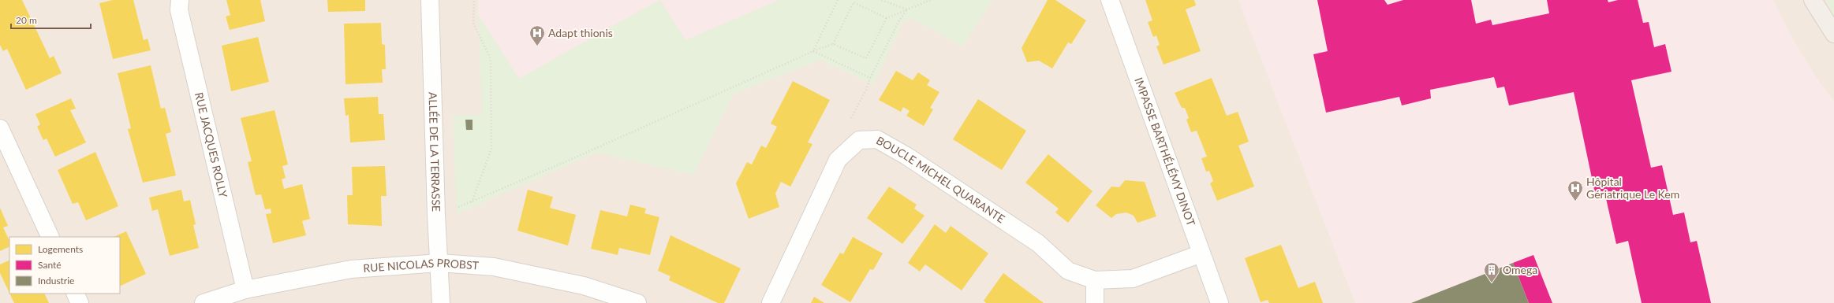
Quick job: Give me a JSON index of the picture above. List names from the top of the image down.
{
  "streets": {
    "street": [
      "RUE JACQUES ROLLY",
      "ALLÉE DE LA TERRASSE",
      "IMPASSE BARTHÉLÉMY DINOT",
      "BOUCLE MICHEL QUARANTE",
      "RUE NICOLAS PROBST"
    ]
  },
  "crossings": [
    ["RUE JACQUES ROLLY", "RUE NICOLAS PROBST"],
    ["ALLÉE DE LA TERRASSE", "RUE NICOLAS PROBST"],
    ["IMPASSE BARTHÉLÉMY DINOT", "BOUCLE MICHEL QUARANTE"]
  ],
  "places": {
    "hospital": ["Adapt thionis", "Hôpital Gériatrique Le Kem"],
    "building": ["Omega"]
  },
  "legend": ["Logements", "Santé", "Industrie"],
  "scale_bar": "20 m"
}
